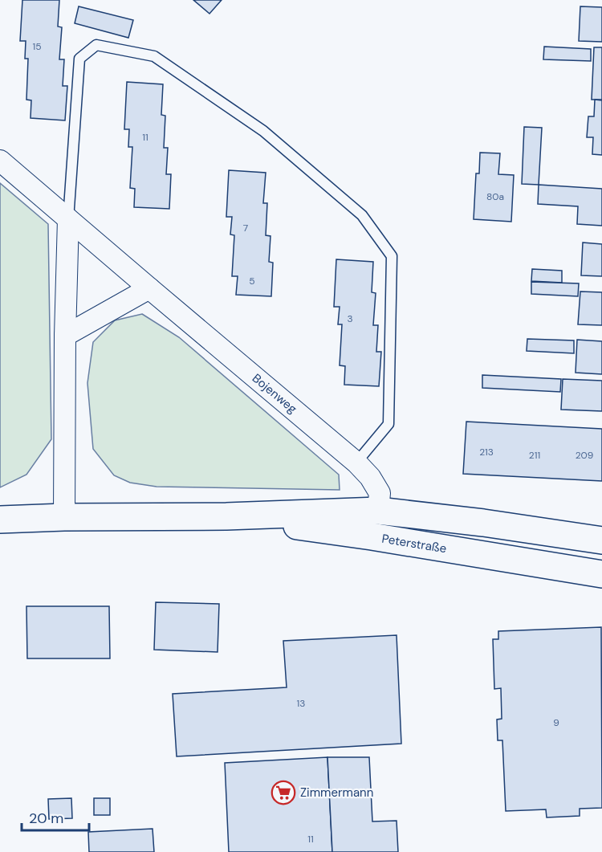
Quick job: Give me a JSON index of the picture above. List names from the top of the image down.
{
  "streets": {
    "main road": ["Peterstraße"],
    "street": ["Bojenweg"]
  },
  "crossings": [
    ["Bojenweg", "Peterstraße"]
  ],
  "places": {
    "supermarket": ["Zimmermann"]
  },
  "house_numbers": [
    "15",
    "11",
    "80a",
    "7",
    "5",
    "3",
    "213",
    "211",
    "209",
    "13",
    "9",
    "11"
  ],
  "scale_bar": "20 m"
}
